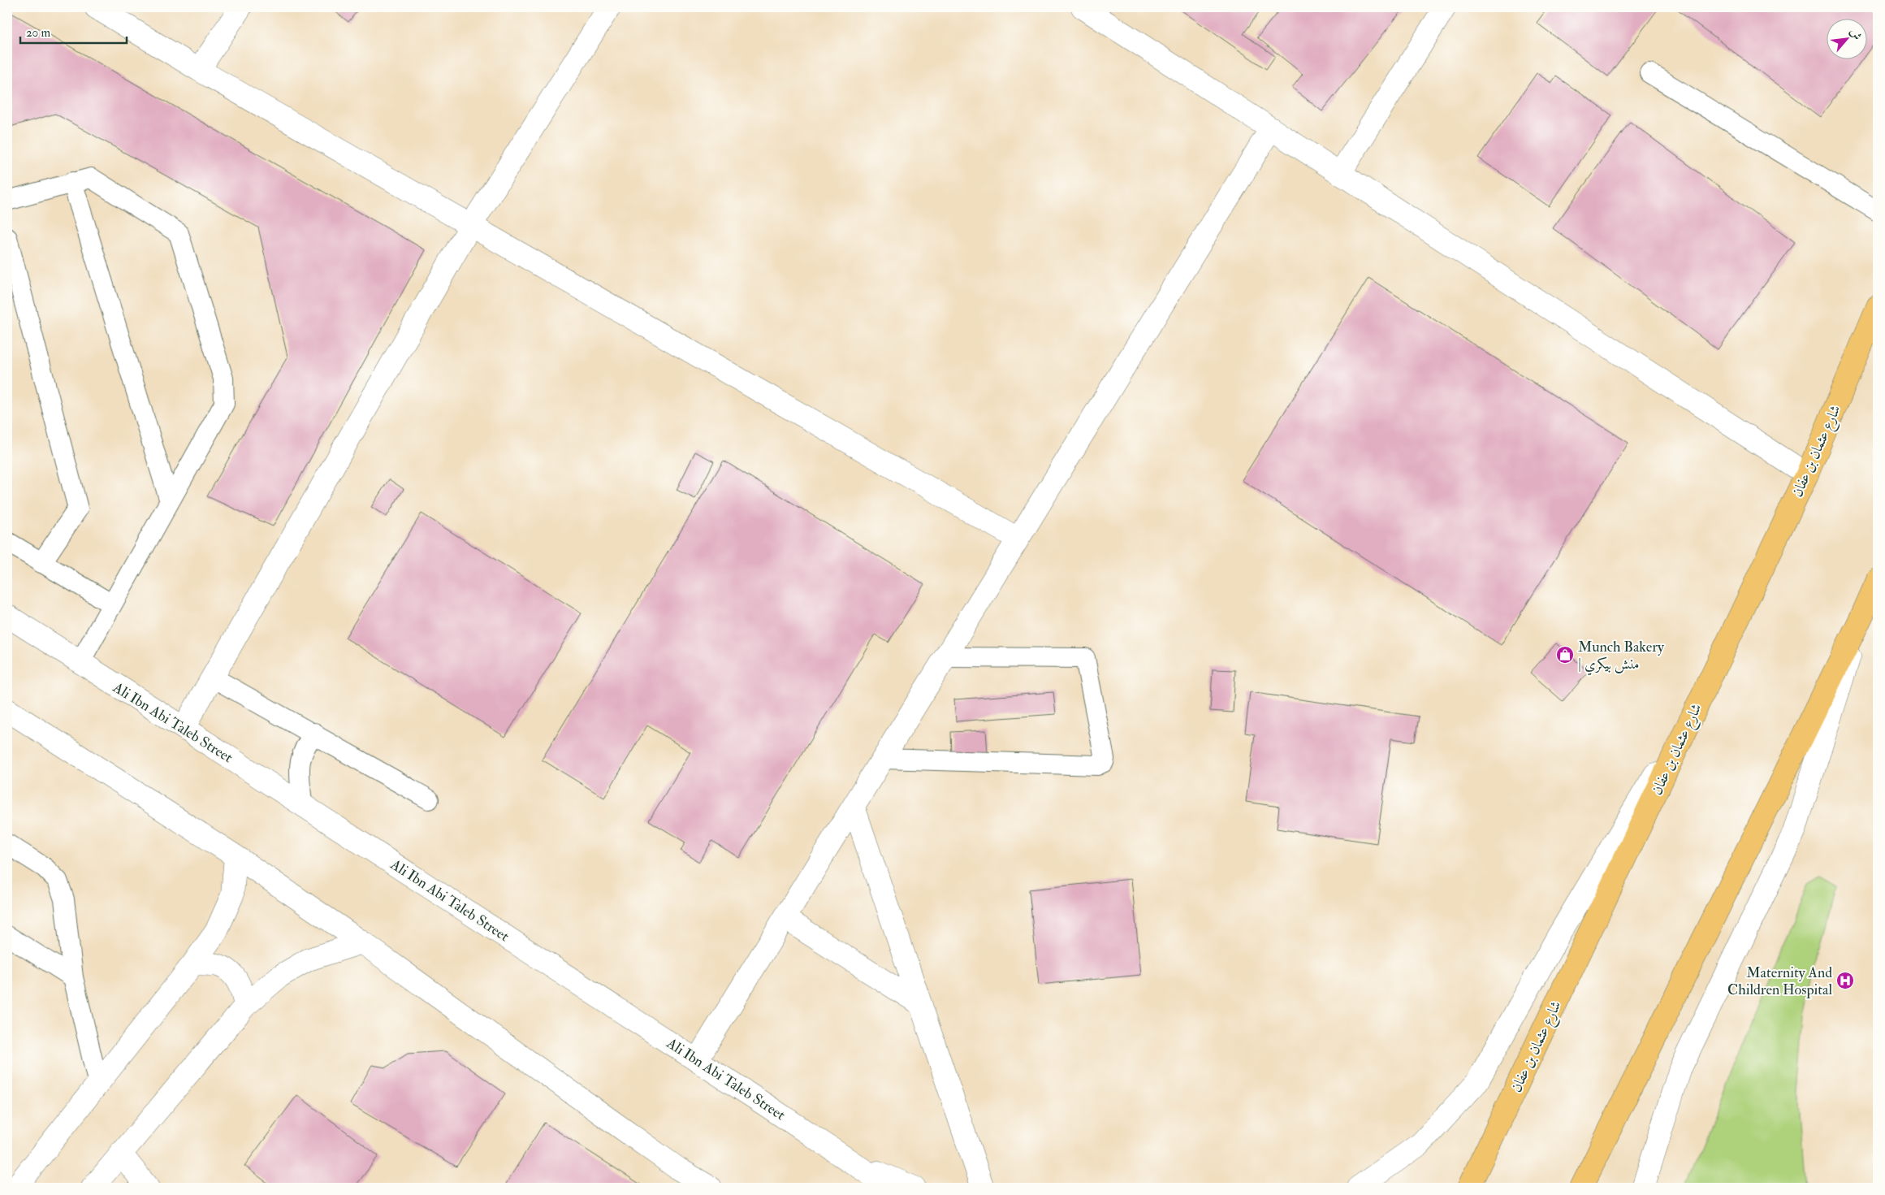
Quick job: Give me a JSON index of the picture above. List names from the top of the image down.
{
  "streets": {
    "main road": ["شارع عثمان بن عفان"],
    "street": ["Ali Ibn Abi Taleb Street"]
  },
  "places": {
    "shop": ["Munch Bakery | منش بيكري"],
    "hospital": ["Maternity And Children Hospital"]
  },
  "scale_bar": "20 m",
  "north": "top right"
}
